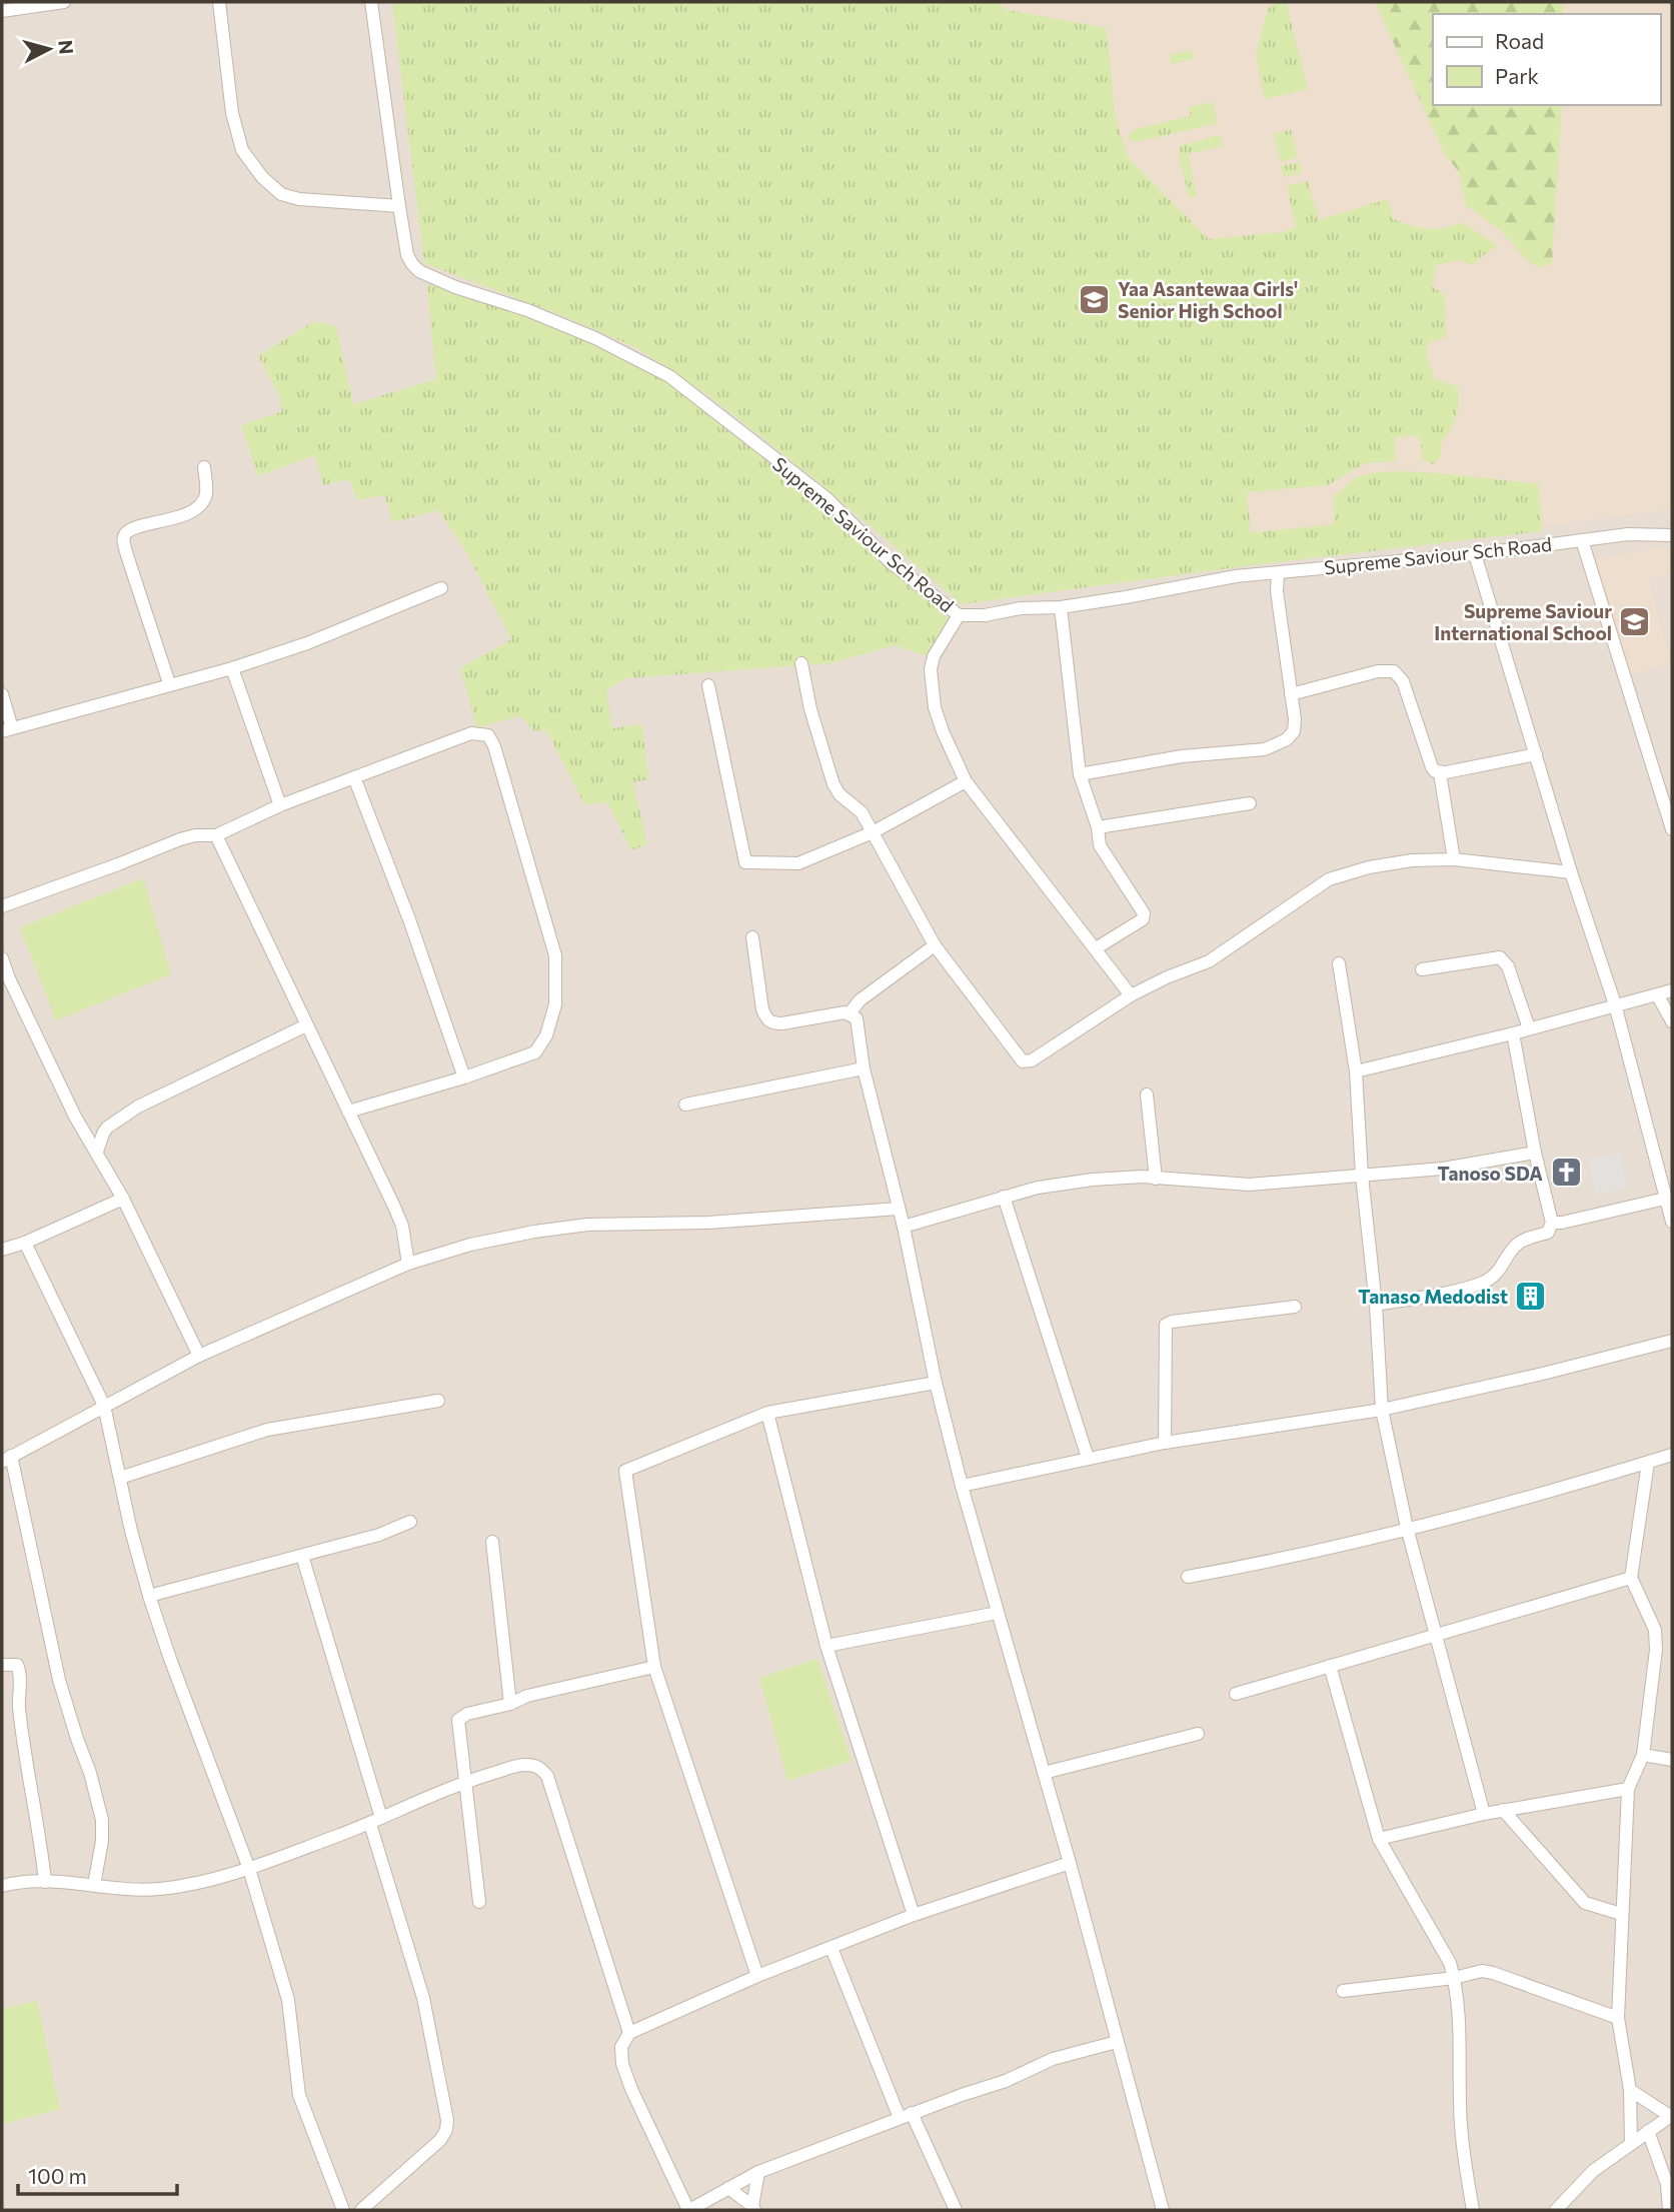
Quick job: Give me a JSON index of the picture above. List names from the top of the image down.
{
  "streets": {
    "street": ["Supreme Saviour Sch Road"]
  },
  "places": {
    "school or university": ["Yaa Asantewaa Girls' Senior High School", "Supreme Saviour International School"],
    "church": ["Tanoso SDA"],
    "building": ["Tanaso Medodist"]
  },
  "legend": ["Road", "Park"],
  "scale_bar": "100 m",
  "north": "right"
}
